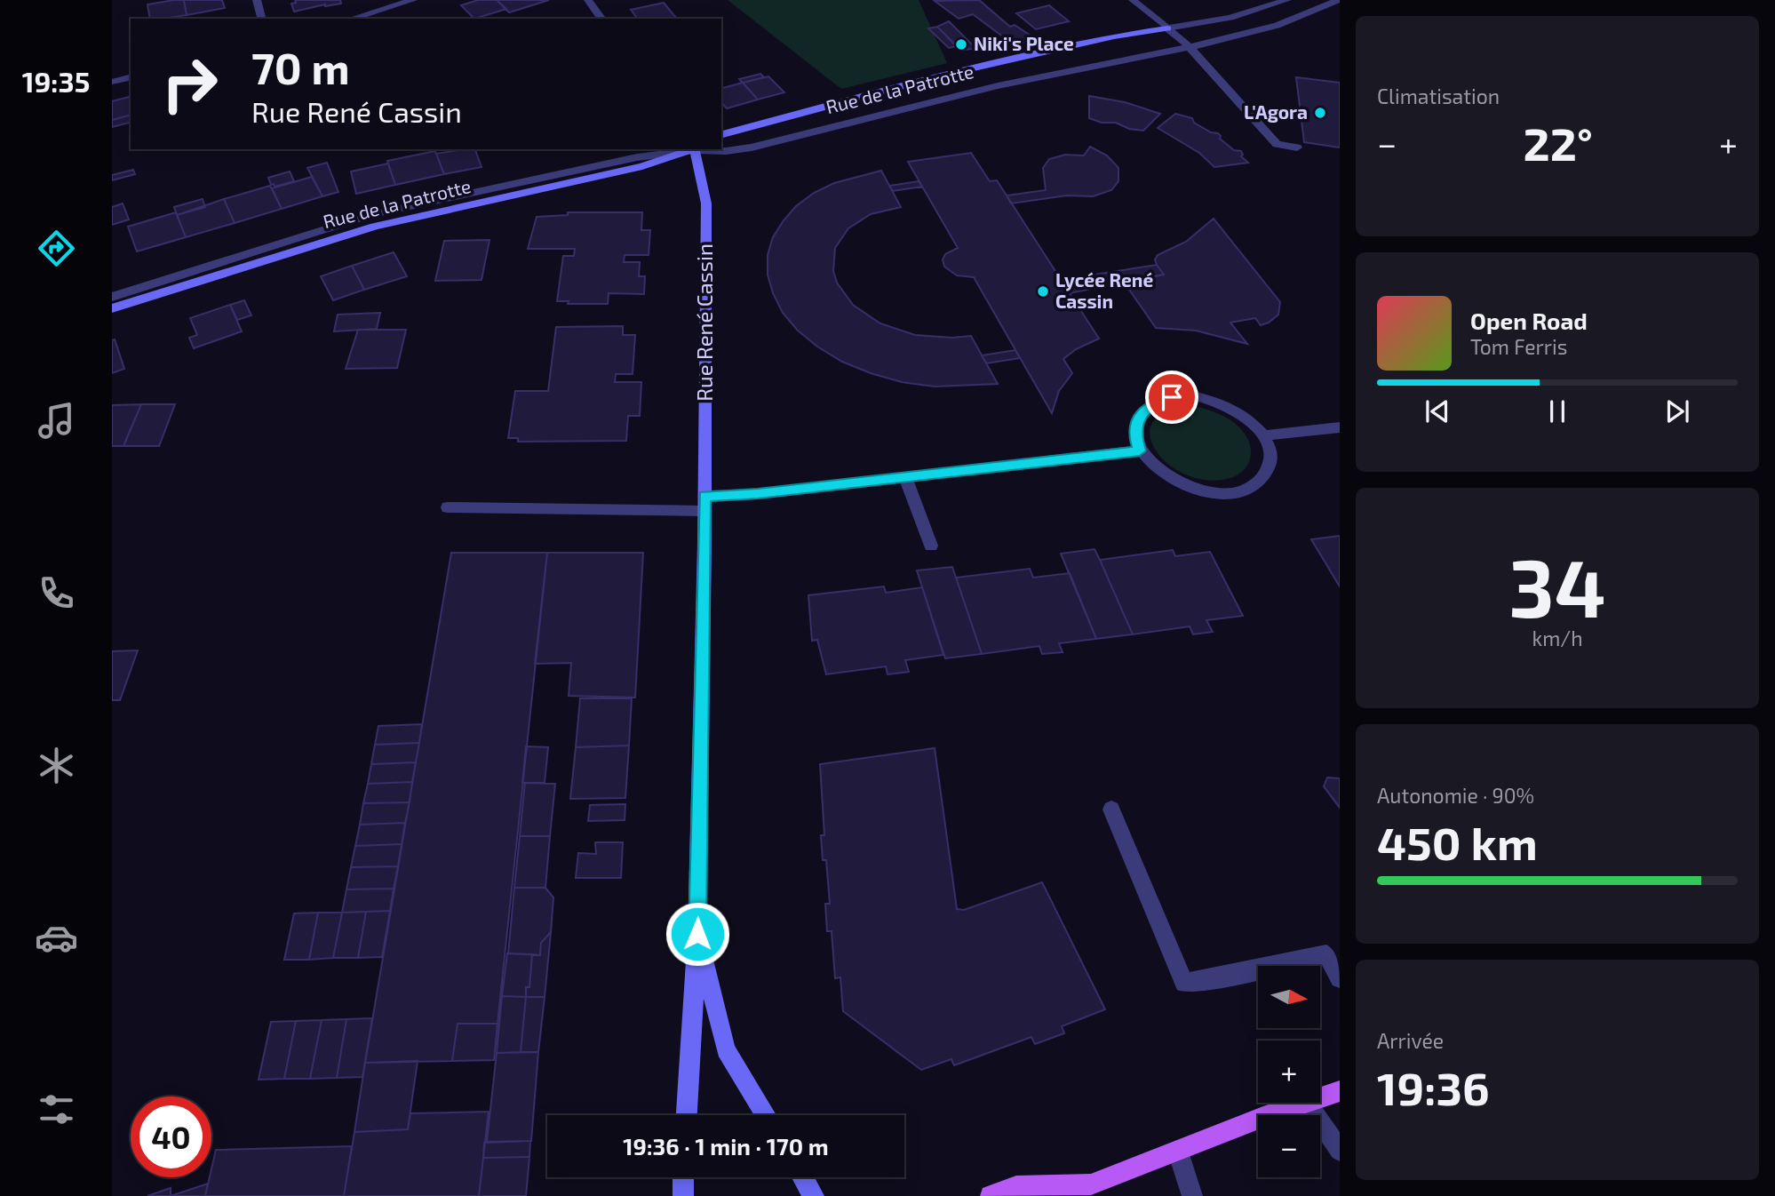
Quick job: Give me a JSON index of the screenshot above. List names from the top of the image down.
{
  "streets": {
    "street": ["Rue de la Patrotte", "Rue René Cassin"]
  },
  "places": ["Niki's Place", "L'Agora", "Lycée René Cassin"],
  "north": "right",
  "page": {
    "tabs": "19:35",
    "tile": [
      "Climatisation",
      ["34", "km/h"],
      ["Autonomie · 90%", "450 km"],
      ["Arrivée", "19:36"]
    ],
    "turn": ["70 m", "Rue René Cassin"],
    "heat": ["−", "22°", "+"],
    "song": ["Open Road", "Tom Ferris"],
    "map_buttons": ["+", "−"],
    "limit": "40",
    "trip": "19:36 · 1 min · 170 m"
  }
}
